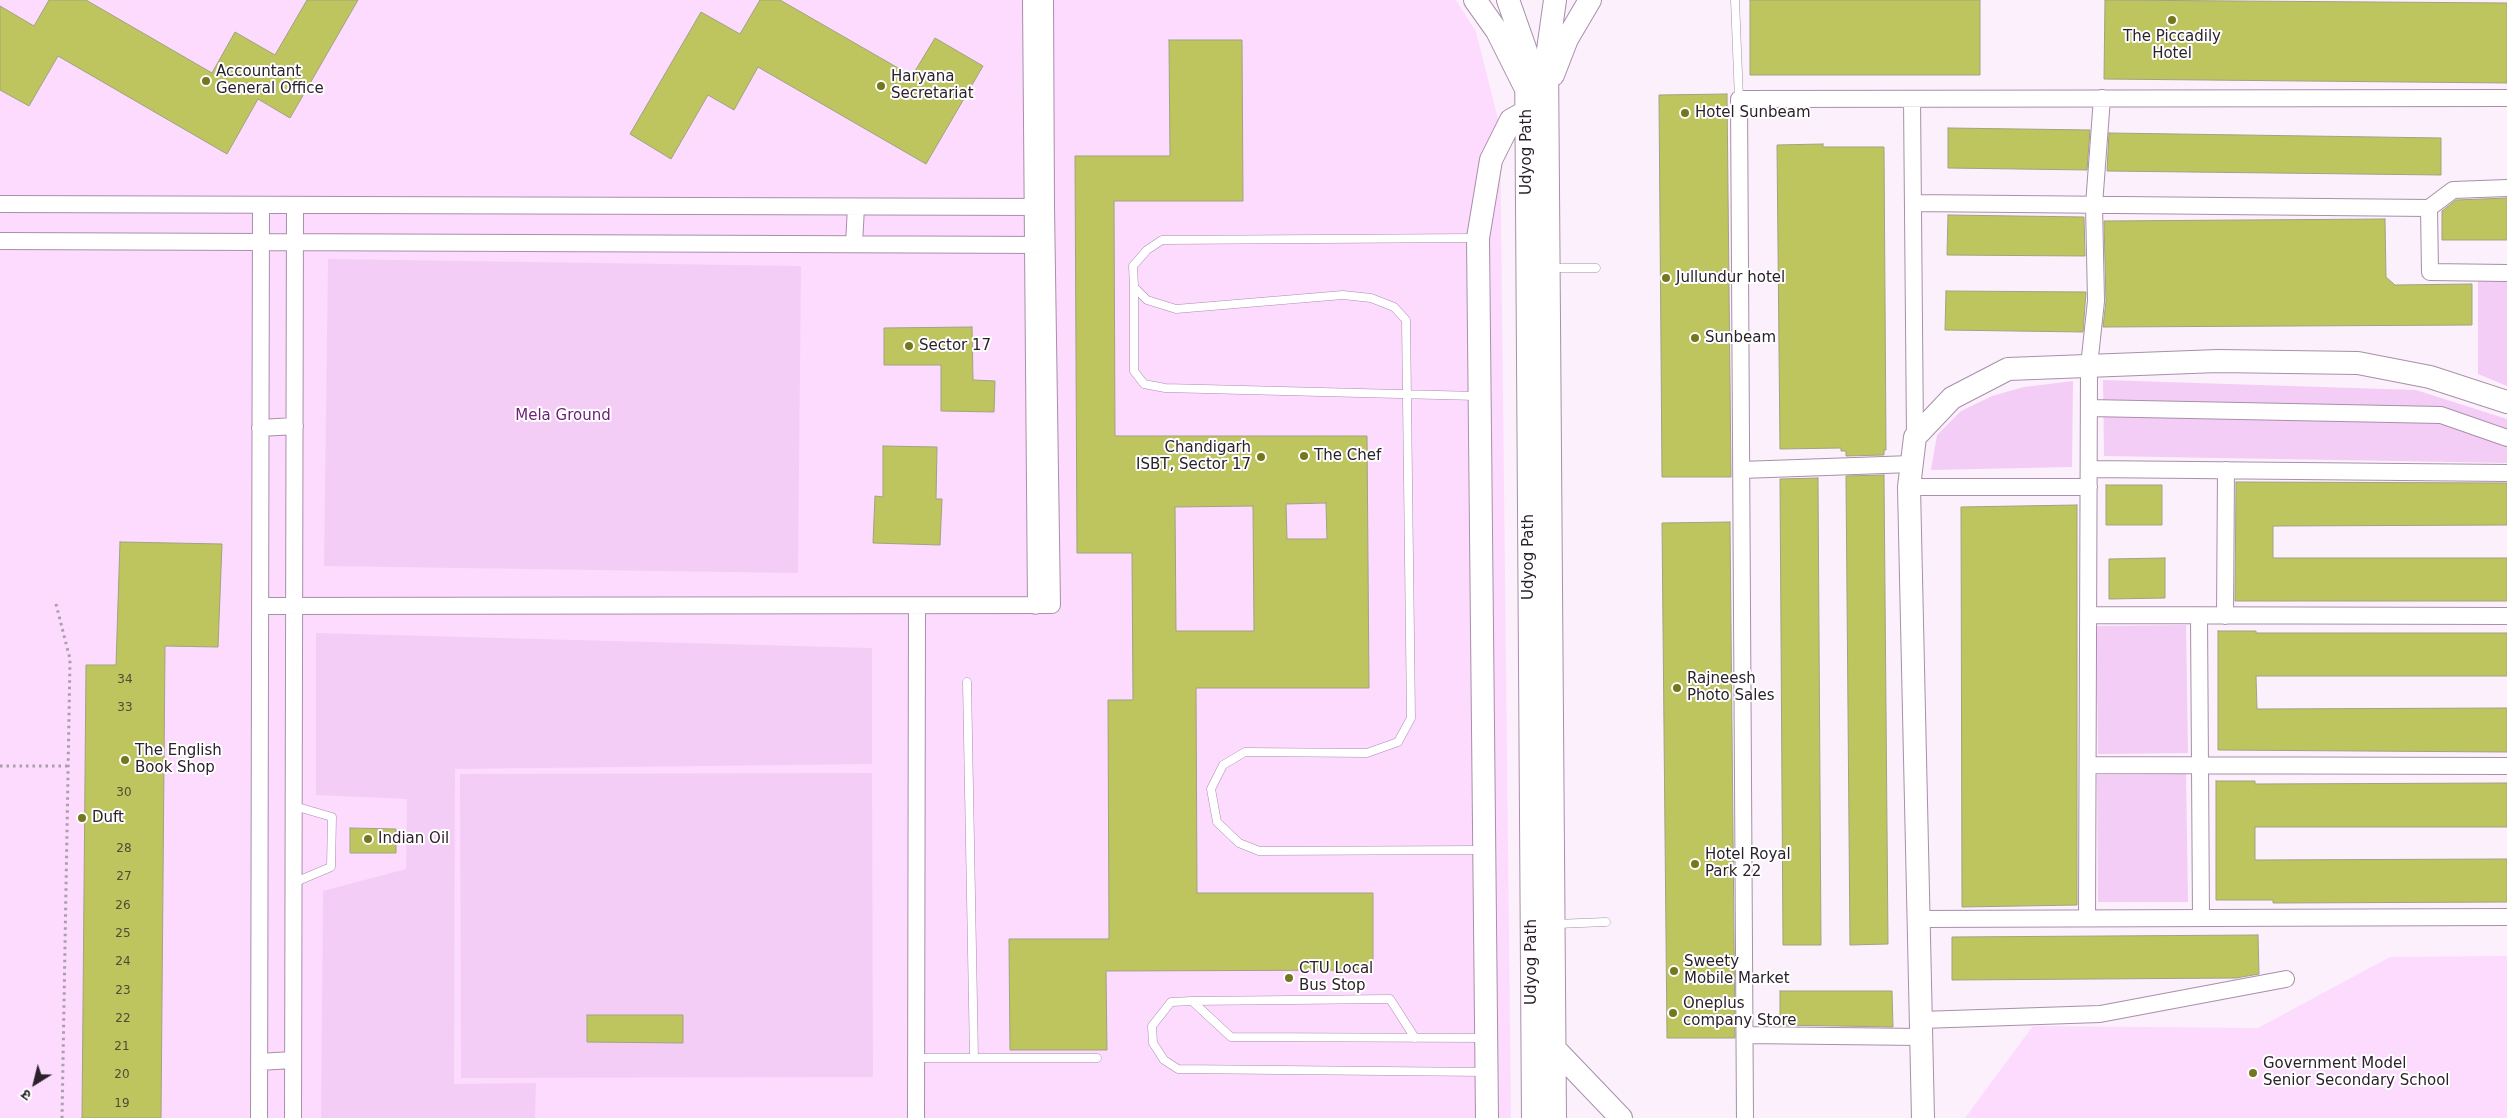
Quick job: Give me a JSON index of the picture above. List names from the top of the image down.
{
  "streets": {
    "main road": ["Udyog Path"]
  },
  "parks": ["Mela Ground"],
  "places": [
    "The Piccadily Hotel",
    "Accountant General Office",
    "Haryana Secretariat",
    "Hotel Sunbeam",
    "Jullundur hotel",
    "Sunbeam",
    "Sector 17",
    "The Chef",
    "Chandigarh ISBT, Sector 17",
    "Rajneesh Photo Sales",
    "The English Book Shop",
    "Duft",
    "Indian Oil",
    "Hotel Royal Park 22",
    "Sweety Mobile Market",
    "CTU Local Bus Stop",
    "Oneplus company Store",
    "Government Model Senior Secondary School"
  ],
  "house_numbers": [
    "34",
    "33",
    "30",
    "28",
    "27",
    "26",
    "25",
    "24",
    "23",
    "22",
    "21",
    "20",
    "19"
  ],
  "north": "bottom left"
}
